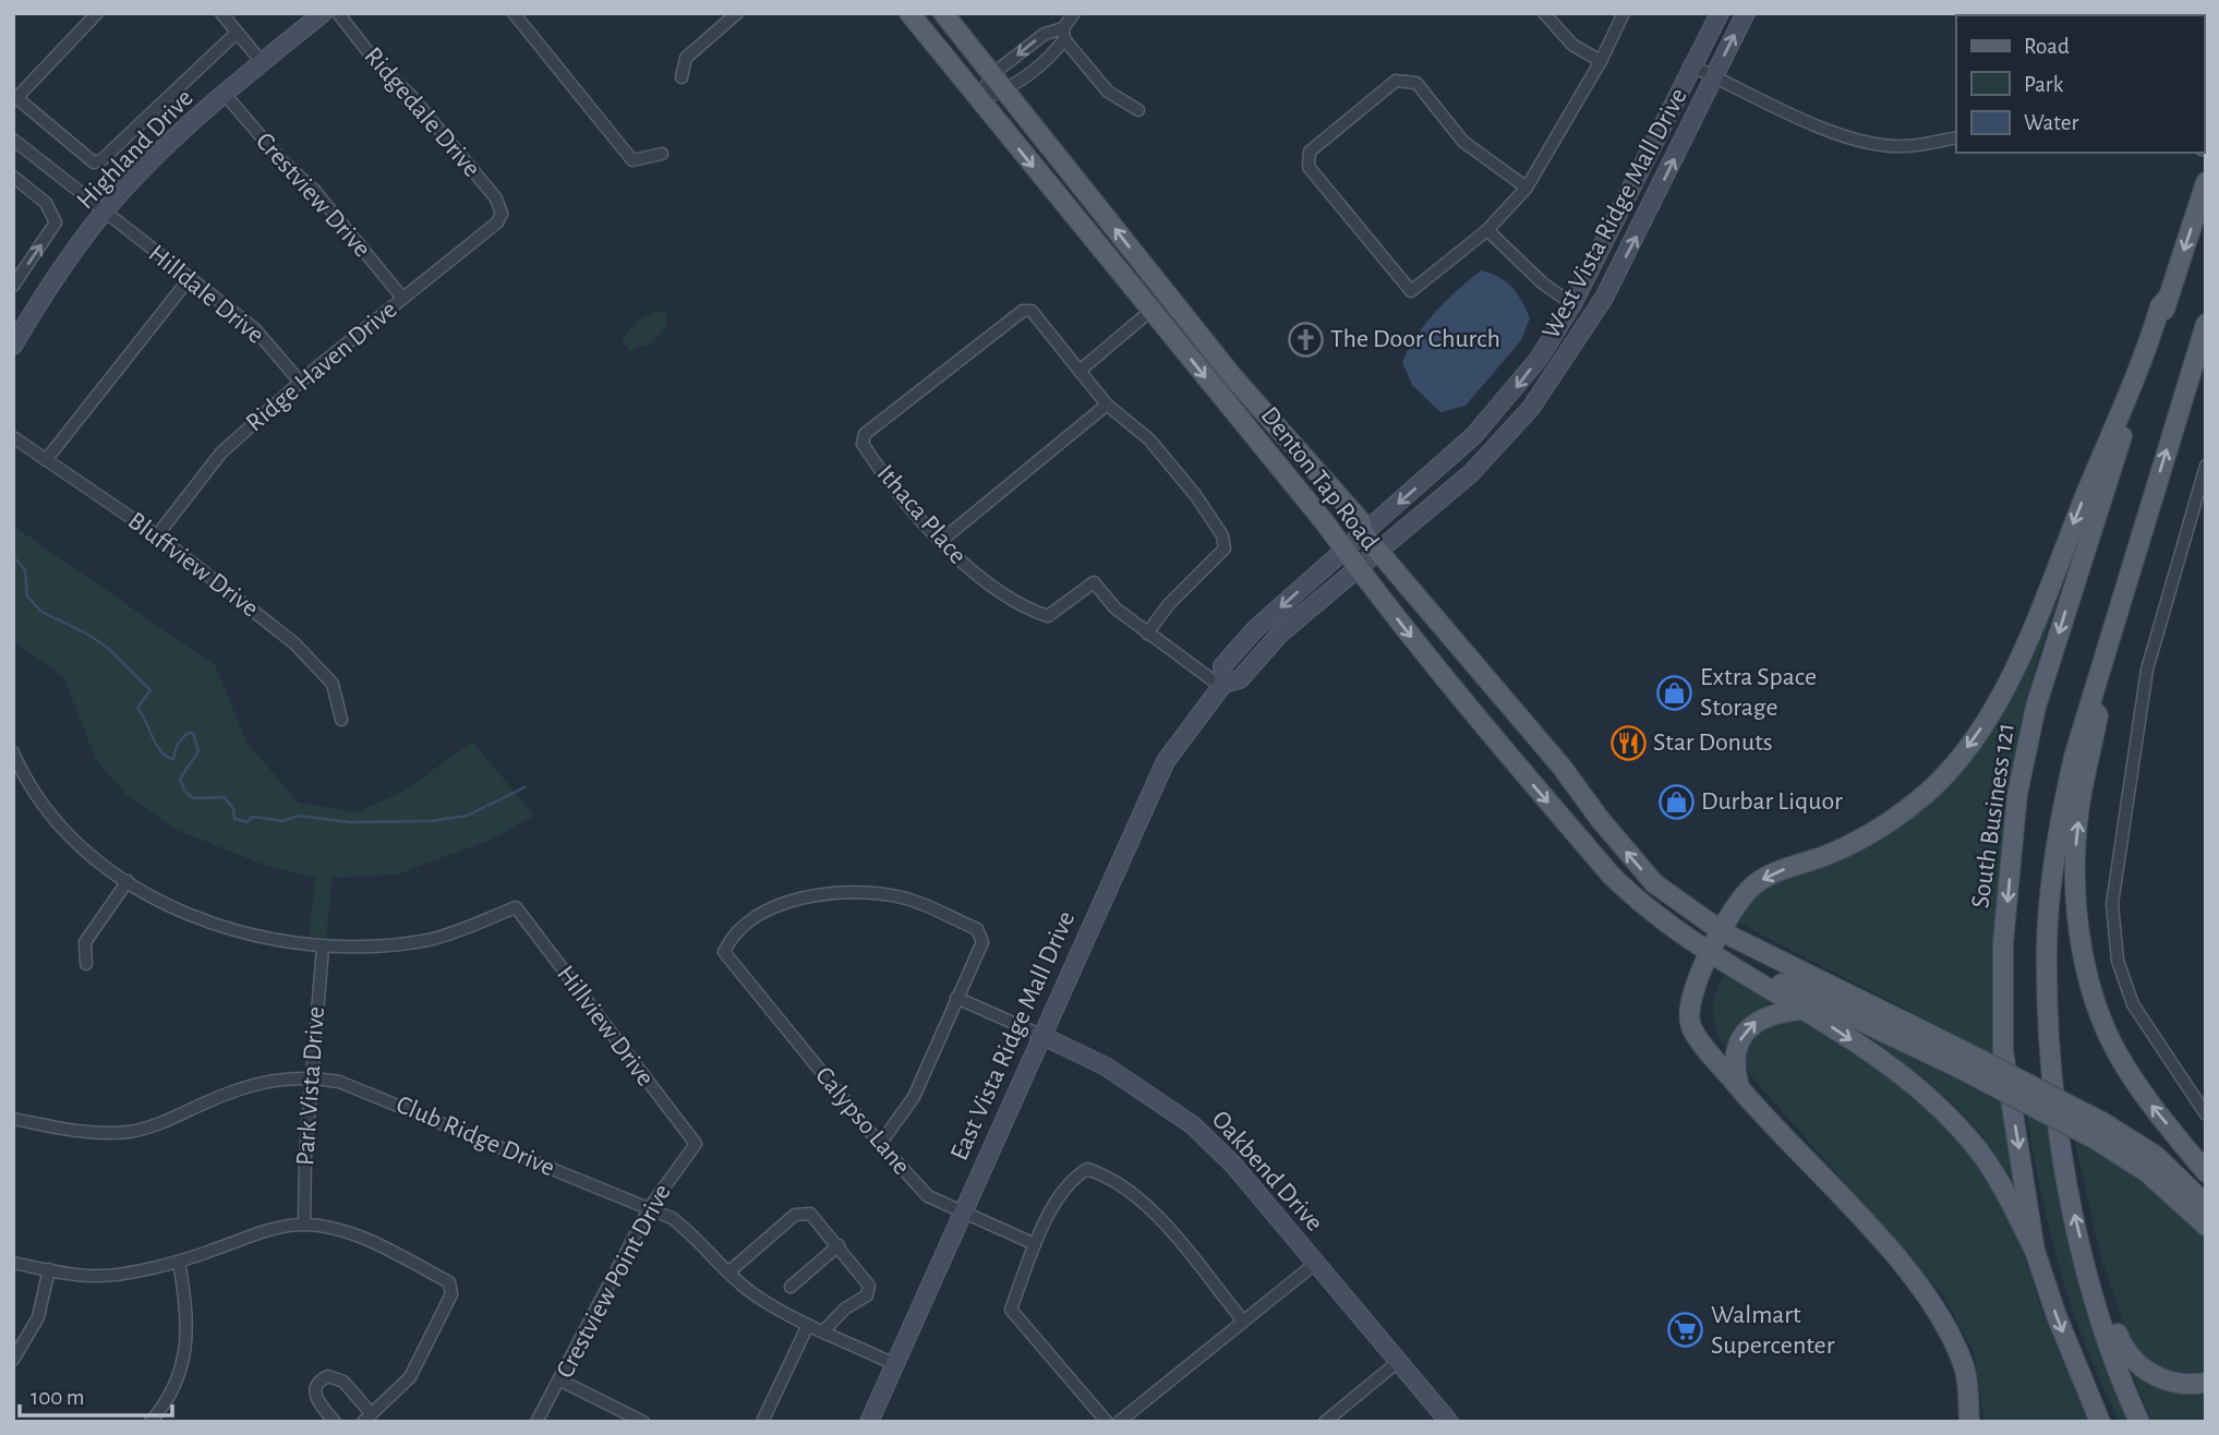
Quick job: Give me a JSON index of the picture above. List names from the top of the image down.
{
  "streets": {
    "main road": [
      "Highland Drive",
      "West Vista Ridge Mall Drive",
      "Denton Tap Road",
      "South Business 121",
      "East Vista Ridge Mall Drive",
      "Oakbend Drive"
    ],
    "street": [
      "Ridgedale Drive",
      "Crestview Drive",
      "Hilldale Drive",
      "Ridge Haven Drive",
      "Ithaca Place",
      "Bluffview Drive",
      "Hillview Drive",
      "Park Vista Drive",
      "Calypso Lane",
      "Club Ridge Drive",
      "Crestview Point Drive"
    ]
  },
  "crossings": [
    ["Ridgedale Drive", "Ridge Haven Drive"],
    ["Highland Drive", "Crestview Drive"],
    ["Highland Drive", "Hilldale Drive"],
    ["Crestview Drive", "Ridge Haven Drive"],
    ["West Vista Ridge Mall Drive", "Denton Tap Road"],
    ["West Vista Ridge Mall Drive", "East Vista Ridge Mall Drive"],
    ["Hilldale Drive", "Ridge Haven Drive"],
    ["Ridge Haven Drive", "Bluffview Drive"],
    ["Denton Tap Road", "East Vista Ridge Mall Drive"],
    ["Ithaca Place", "East Vista Ridge Mall Drive"],
    ["Hillview Drive", "Park Vista Drive"],
    ["Hillview Drive", "Crestview Point Drive"],
    ["East Vista Ridge Mall Drive", "Calypso Lane"],
    ["East Vista Ridge Mall Drive", "Club Ridge Drive"],
    ["East Vista Ridge Mall Drive", "Oakbend Drive"],
    ["Park Vista Drive", "Club Ridge Drive"],
    ["Calypso Lane", "Oakbend Drive"],
    ["Club Ridge Drive", "Crestview Point Drive"]
  ],
  "places": {
    "church": ["The Door Church"],
    "shop": ["Extra Space Storage", "Durbar Liquor"],
    "restaurant": ["Star Donuts"],
    "supermarket": ["Walmart Supercenter"]
  },
  "legend": ["Road", "Park", "Water"],
  "scale_bar": "100 m"
}
